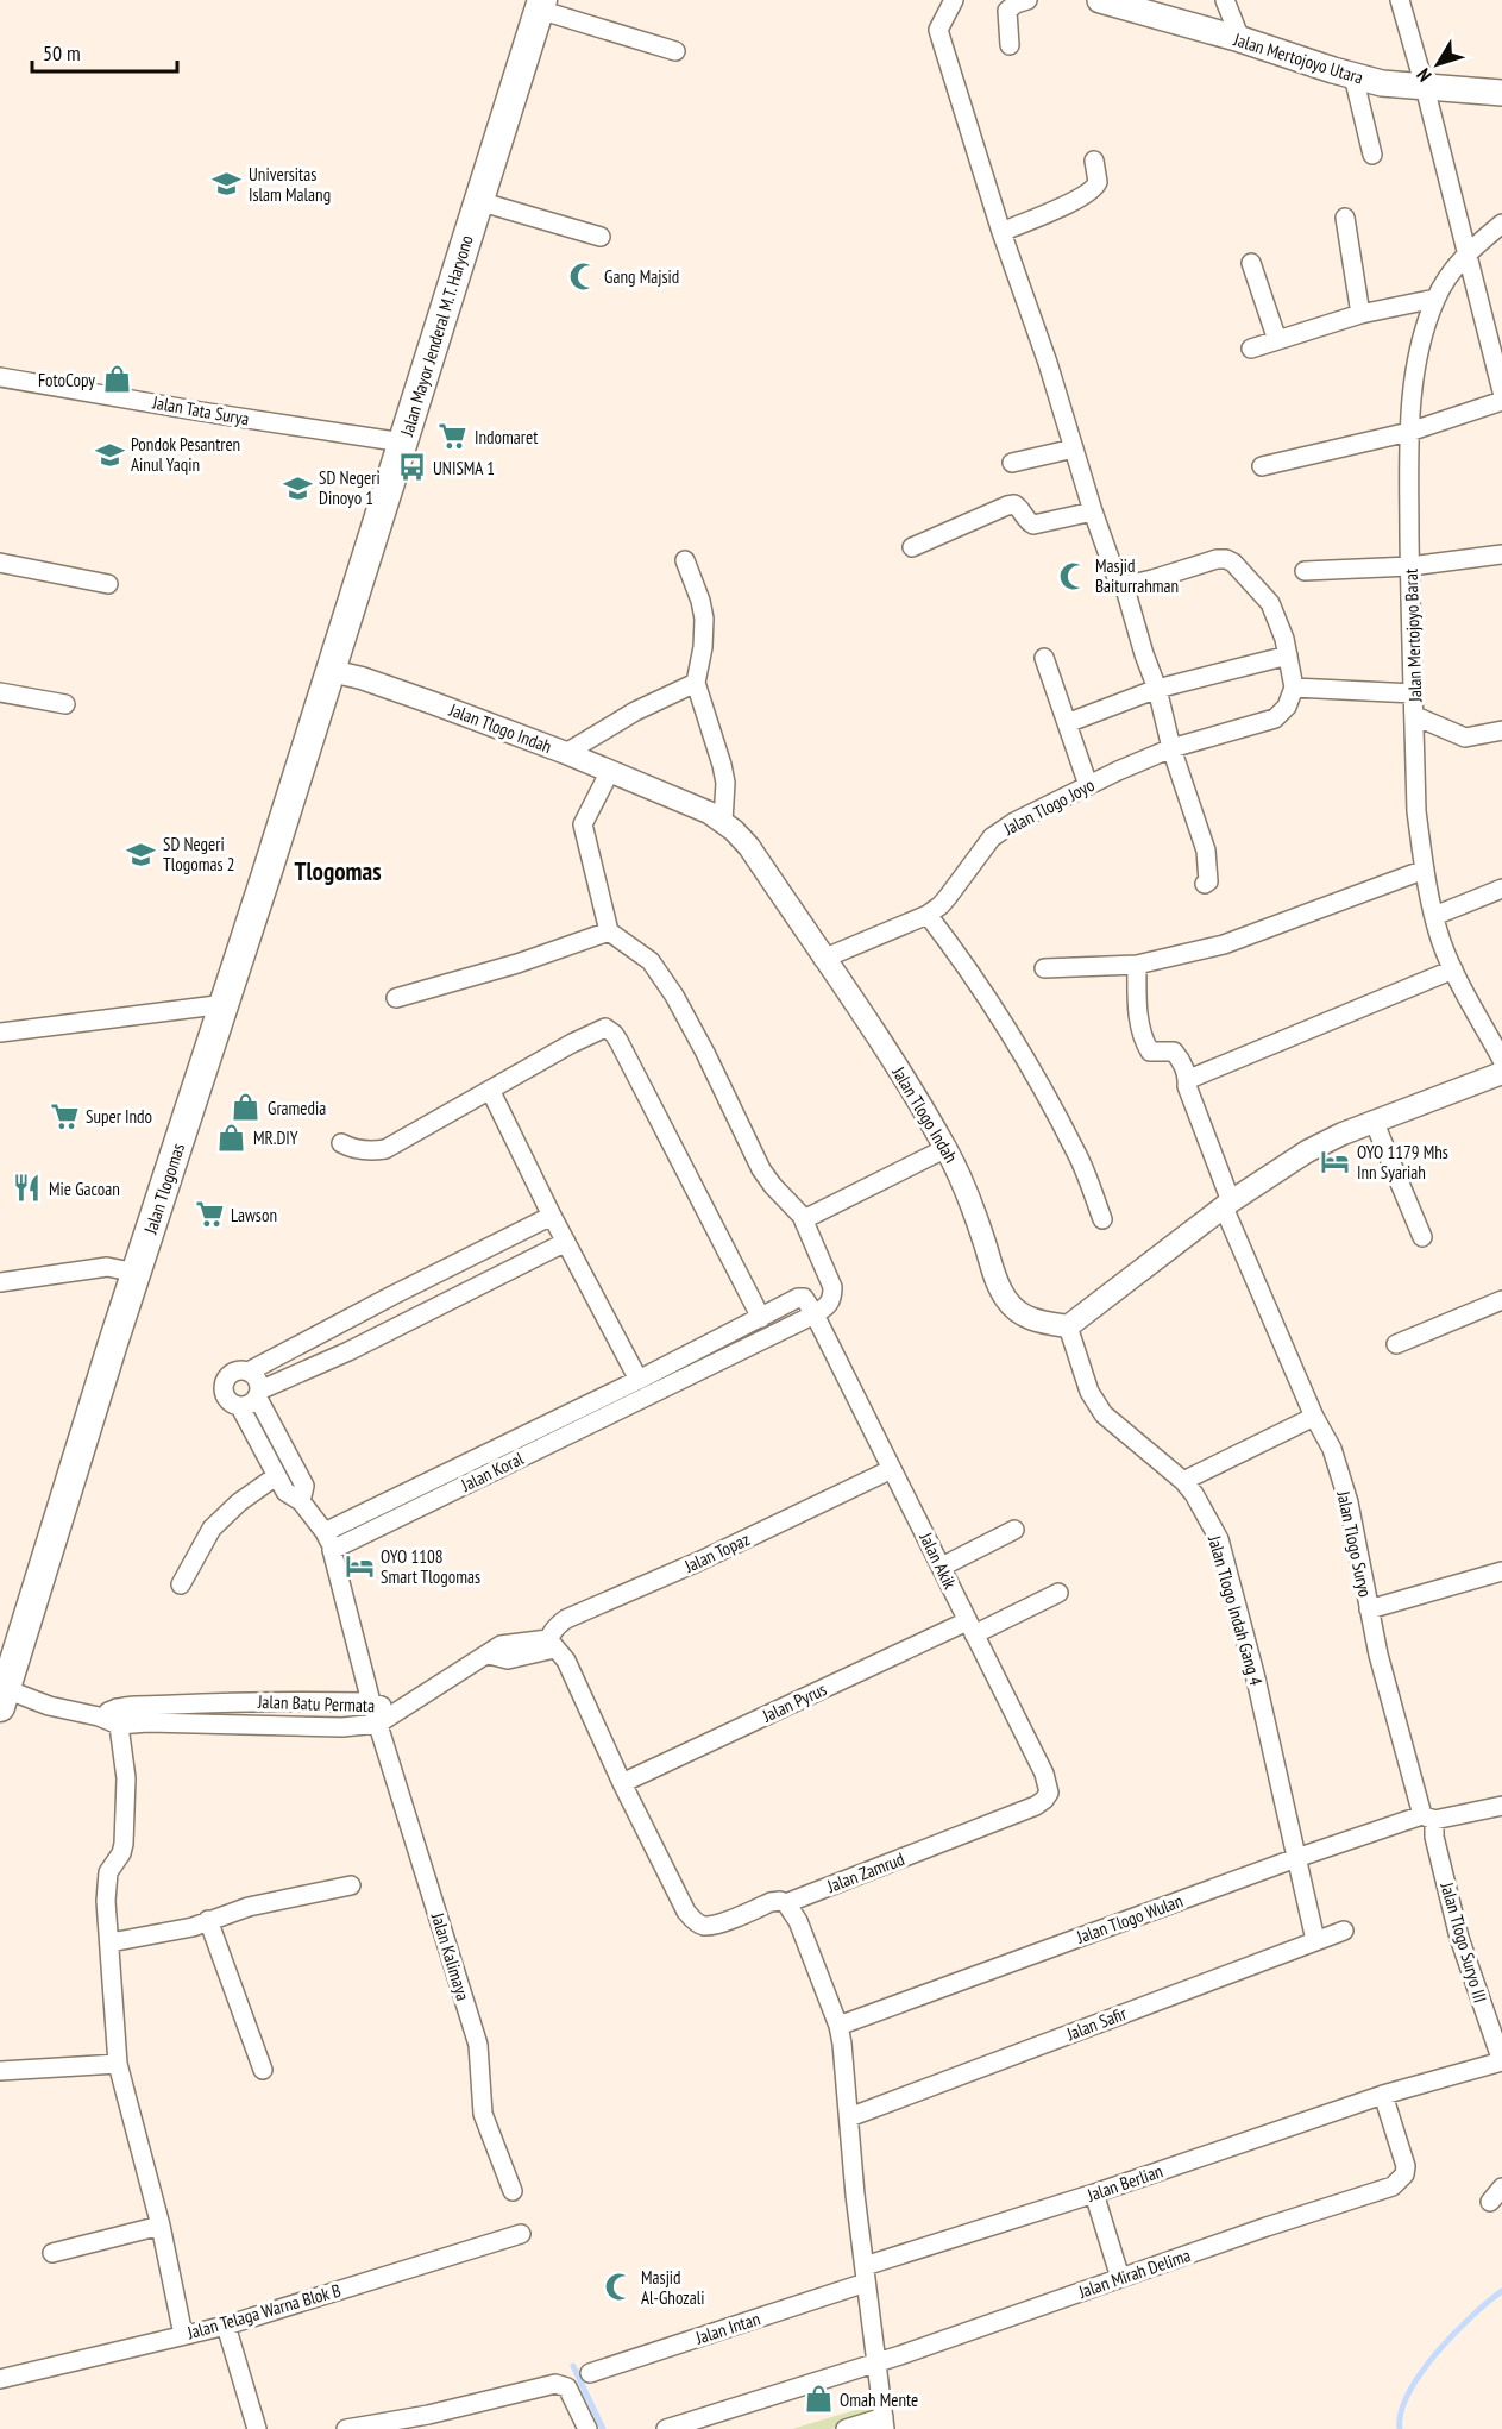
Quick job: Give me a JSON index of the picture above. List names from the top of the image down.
{
  "streets": {
    "main road": ["Jalan Mertojoyo Utara", "Jalan Mayor Jenderal M.T. Haryono", "Jalan Tlogomas"],
    "street": [
      "Jalan Tata Surya",
      "Jalan Mertojoyo Barat",
      "Jalan Tlogo Indah",
      "Jalan Tlogo Joyo",
      "Jalan Koral",
      "Jalan Tlogo Suryo",
      "Jalan Topaz",
      "Jalan Akik",
      "Jalan Tlogo Indah Gang 4",
      "Jalan Pyrus",
      "Jalan Batu Permata",
      "Jalan Zamrud",
      "Jalan Tlogo Wulan",
      "Jalan Tlogo Suryo III",
      "Jalan Kalimaya",
      "Jalan Safir",
      "Jalan Berlian",
      "Jalan Mirah Delima",
      "Jalan Telaga Warna Blok B",
      "Jalan Intan"
    ]
  },
  "crossings": [
    ["Jalan Mayor Jenderal M.T. Haryono", "Jalan Tata Surya"],
    ["Jalan Mayor Jenderal M.T. Haryono", "Jalan Tlogo Indah"],
    ["Jalan Mayor Jenderal M.T. Haryono", "Jalan Tlogomas"],
    ["Jalan Tlogo Indah", "Jalan Tlogo Joyo"],
    ["Jalan Tlogo Indah", "Jalan Tlogomas"],
    ["Jalan Tlogo Indah", "Jalan Tlogo Indah Gang 4"],
    ["Jalan Tlogomas", "Jalan Batu Permata"],
    ["Jalan Koral", "Jalan Akik"],
    ["Jalan Tlogo Suryo", "Jalan Tlogo Wulan"],
    ["Jalan Tlogo Suryo", "Jalan Tlogo Suryo III"],
    ["Jalan Topaz", "Jalan Akik"],
    ["Jalan Akik", "Jalan Pyrus"],
    ["Jalan Akik", "Jalan Zamrud"],
    ["Jalan Tlogo Indah Gang 4", "Jalan Tlogo Wulan"],
    ["Jalan Tlogo Indah Gang 4", "Jalan Safir"],
    ["Jalan Pyrus", "Jalan Zamrud"],
    ["Jalan Batu Permata", "Jalan Kalimaya"],
    ["Jalan Tlogo Wulan", "Jalan Tlogo Suryo III"],
    ["Jalan Tlogo Suryo III", "Jalan Berlian"],
    ["Jalan Berlian", "Jalan Mirah Delima"],
    ["Jalan Berlian", "Jalan Intan"]
  ],
  "districts": ["Tlogomas"],
  "places": {
    "school or university": [
      "Universitas Islam Malang",
      "Pondok Pesantren Ainul Yaqin",
      "SD Negeri Dinoyo 1",
      "SD Negeri Tlogomas 2"
    ],
    "mosque": ["Gang Majsid", "Masjid Baiturrahman", "Masjid Al-Ghozali"],
    "shop": [
      "FotoCopy",
      "Gramedia",
      "MR.DIY",
      "Omah Mente"
    ],
    "supermarket": ["Indomaret", "Super Indo", "Lawson"],
    "bus stop": ["UNISMA 1"],
    "hotel": ["OYO 1179 Mhs Inn Syariah", "OYO 1108 Smart Tlogomas"],
    "restaurant": ["Mie Gacoan"]
  },
  "scale_bar": "50 m",
  "north": "bottom left"
}
